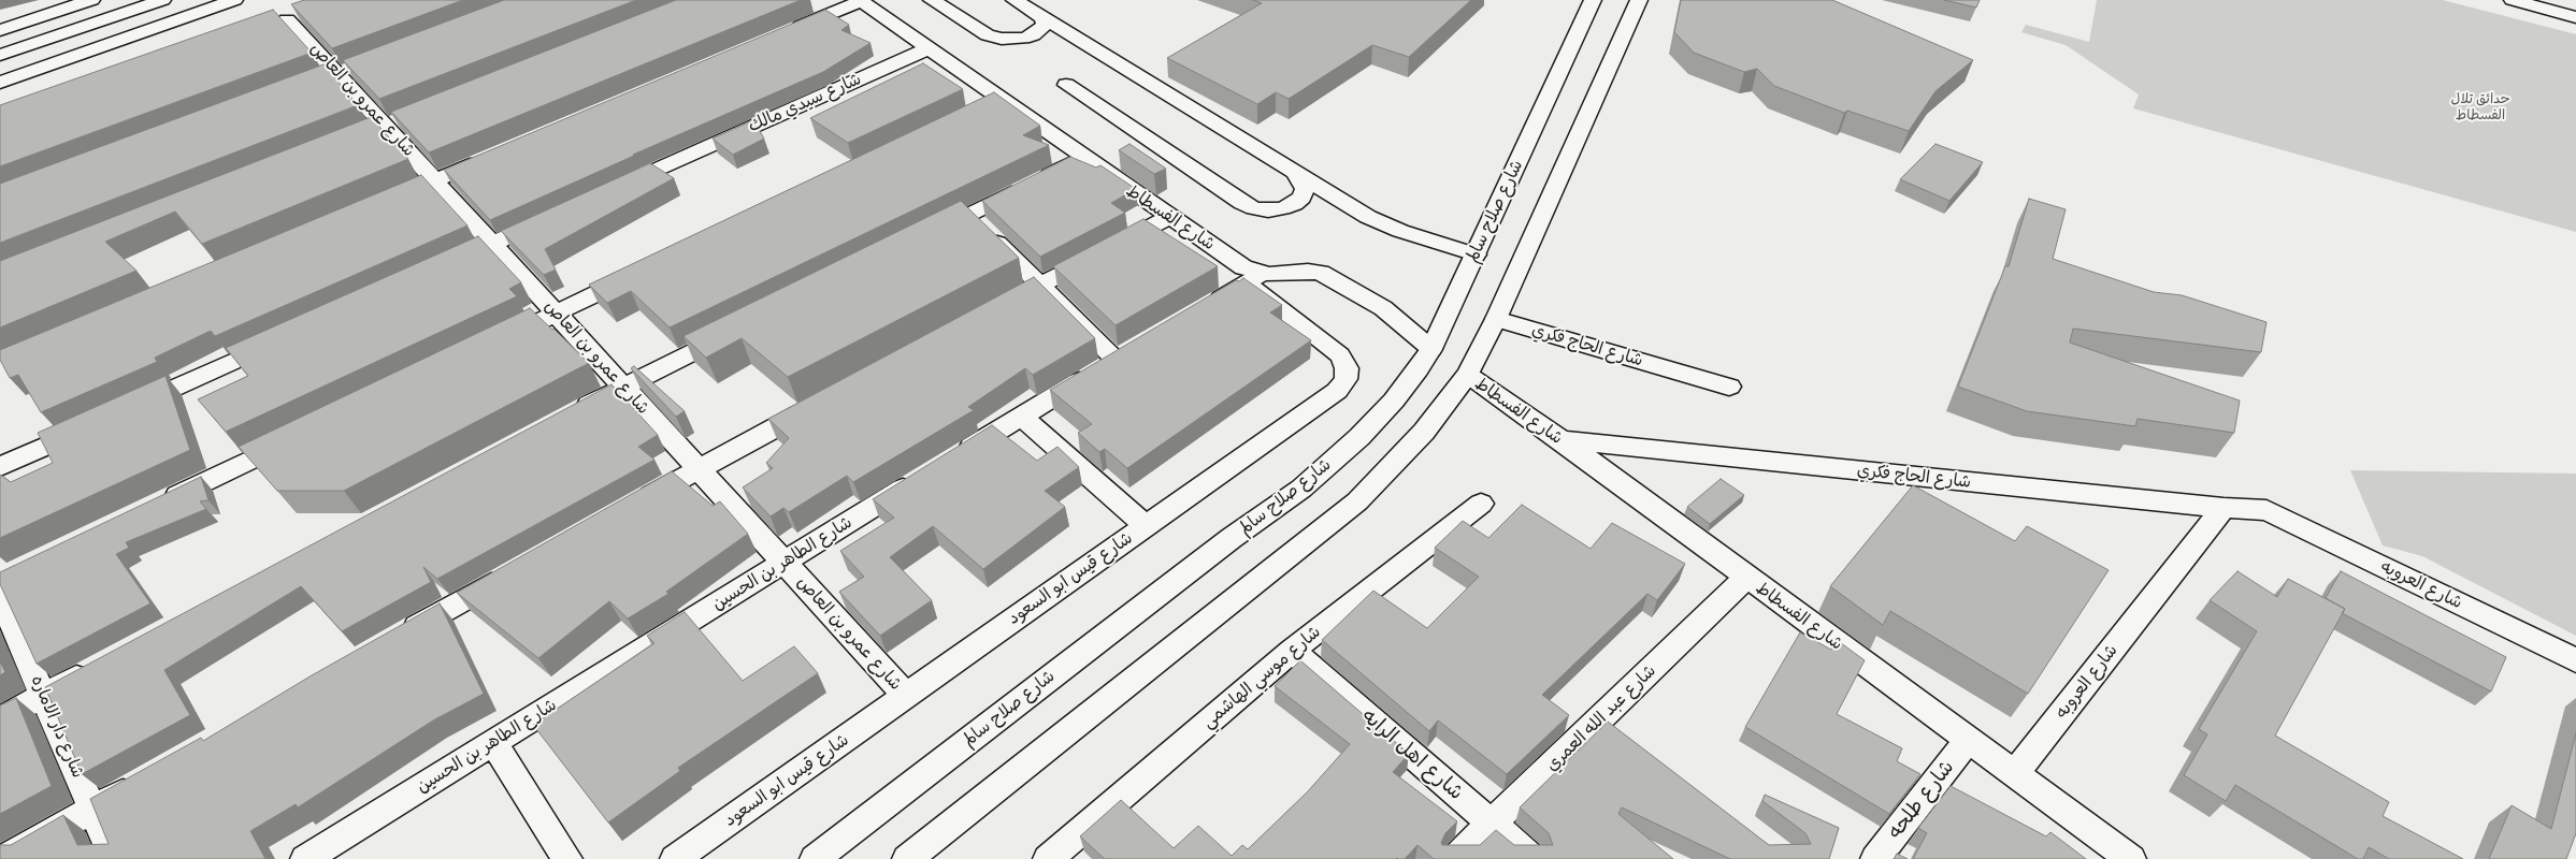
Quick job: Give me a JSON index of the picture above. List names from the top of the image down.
{
  "streets": {
    "main road": [
      "شارع عمرو بن العاص",
      "شارع سيدي مالك",
      "شارع صلاح سالم",
      "شارع الفسطاط",
      "شارع الحاج فكري",
      "شارع الطاهر بن الحسين",
      "شارع قيس ابو السعود",
      "شارع العروبه",
      "شارع موسي الهاشمي",
      "شارع عبد الله العمري",
      "شارع دار الاماره",
      "شارع اهل الرايه",
      "شارع طلحه"
    ]
  },
  "crossings": [
    ["شارع عمرو بن العاص", "شارع الطاهر بن الحسين"],
    ["شارع عمرو بن العاص", "شارع قيس ابو السعود"],
    ["شارع سيدي مالك", "شارع الفسطاط"],
    ["شارع صلاح سالم", "شارع الفسطاط"],
    ["شارع الفسطاط", "شارع الحاج فكري"],
    ["شارع الفسطاط", "شارع قيس ابو السعود"],
    ["شارع الفسطاط", "شارع العروبه"],
    ["شارع الفسطاط", "شارع عبد الله العمري"],
    ["شارع الفسطاط", "شارع طلحه"],
    ["شارع الحاج فكري", "شارع العروبه"],
    ["شارع موسي الهاشمي", "شارع اهل الرايه"],
    ["شارع عبد الله العمري", "شارع اهل الرايه"]
  ],
  "parks": ["حدائق تلال الفسطاط"]
}
